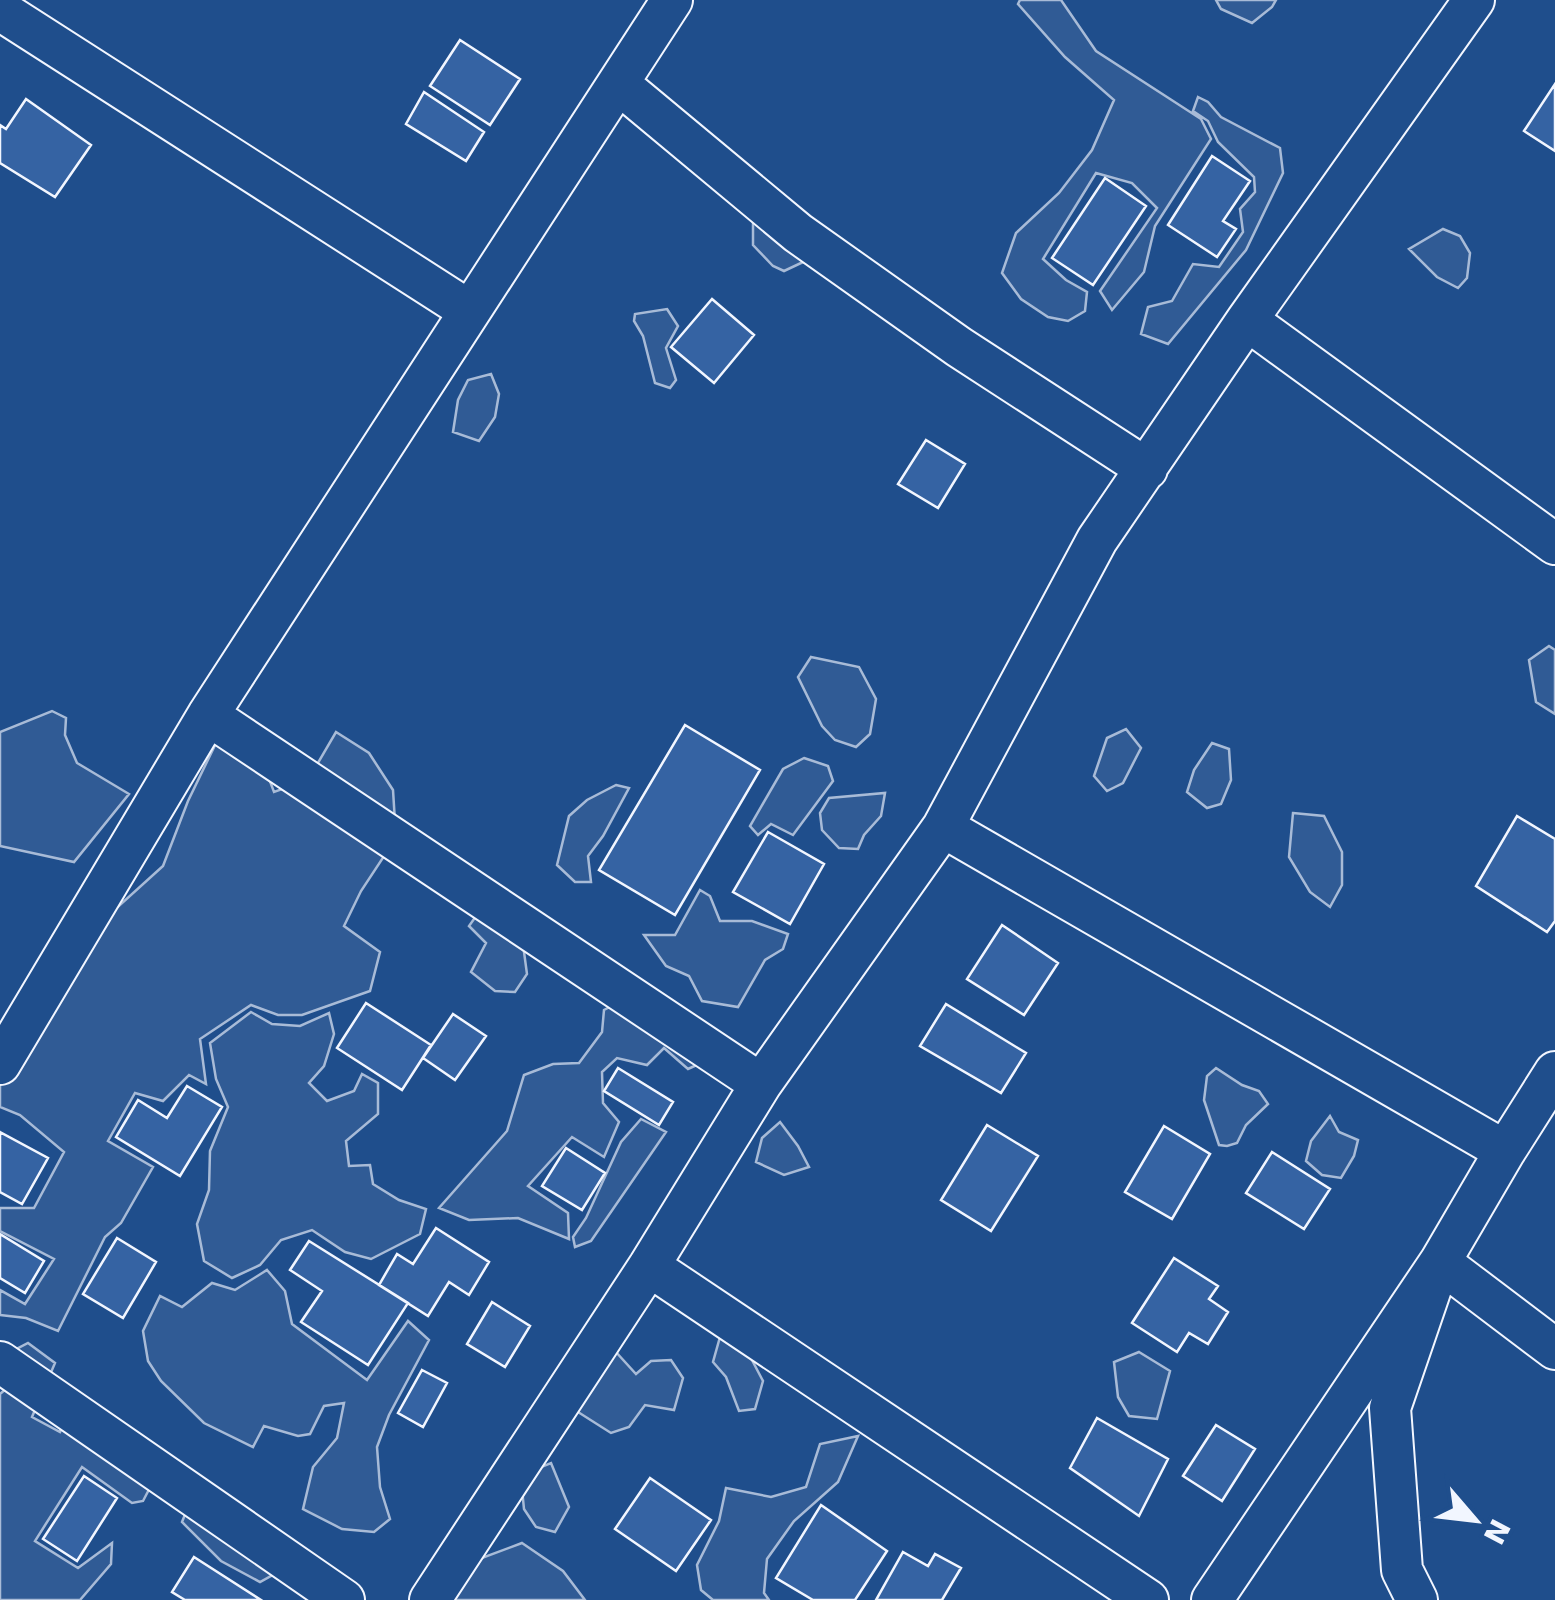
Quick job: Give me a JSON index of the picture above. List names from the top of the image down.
{
  "north": "bottom right"
}
